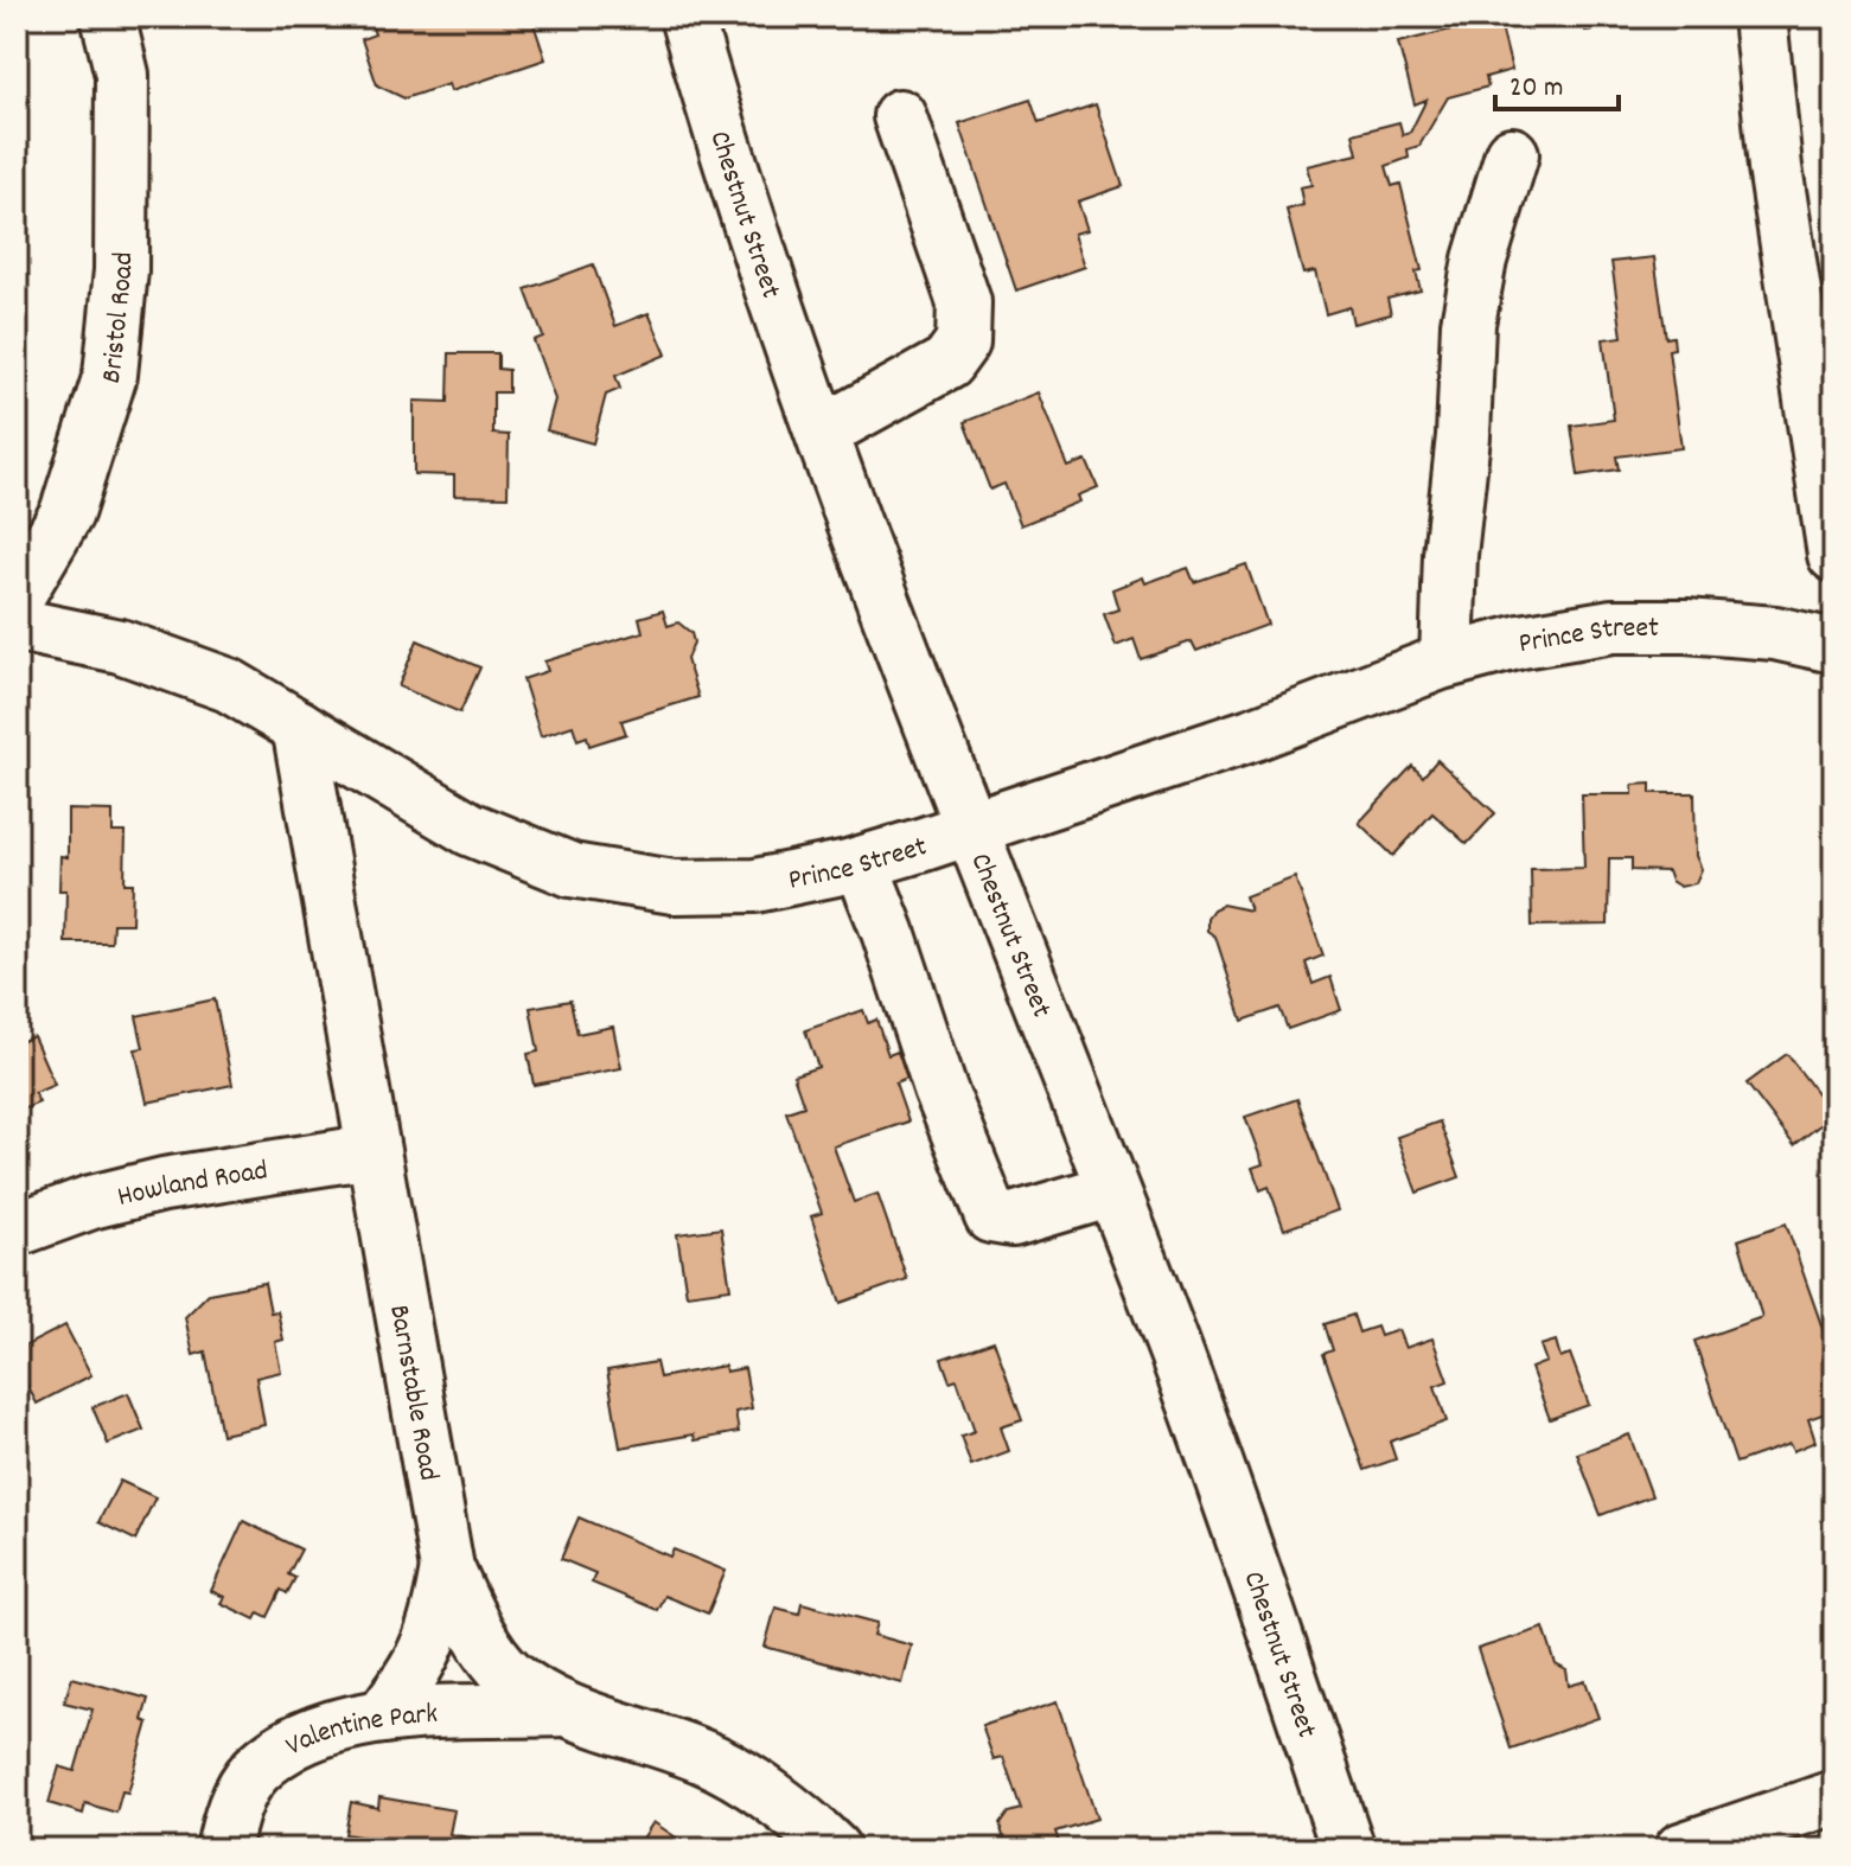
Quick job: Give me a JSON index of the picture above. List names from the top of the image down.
{
  "streets": {
    "street": [
      "Chestnut Street",
      "Bristol Road",
      "Prince Street",
      "Howland Road",
      "Barnstable Road",
      "Valentine Park"
    ]
  },
  "crossings": [
    ["Chestnut Street", "Prince Street"],
    ["Prince Street", "Barnstable Road"],
    ["Howland Road", "Barnstable Road"],
    ["Barnstable Road", "Valentine Park"]
  ],
  "scale_bar": "20 m"
}
